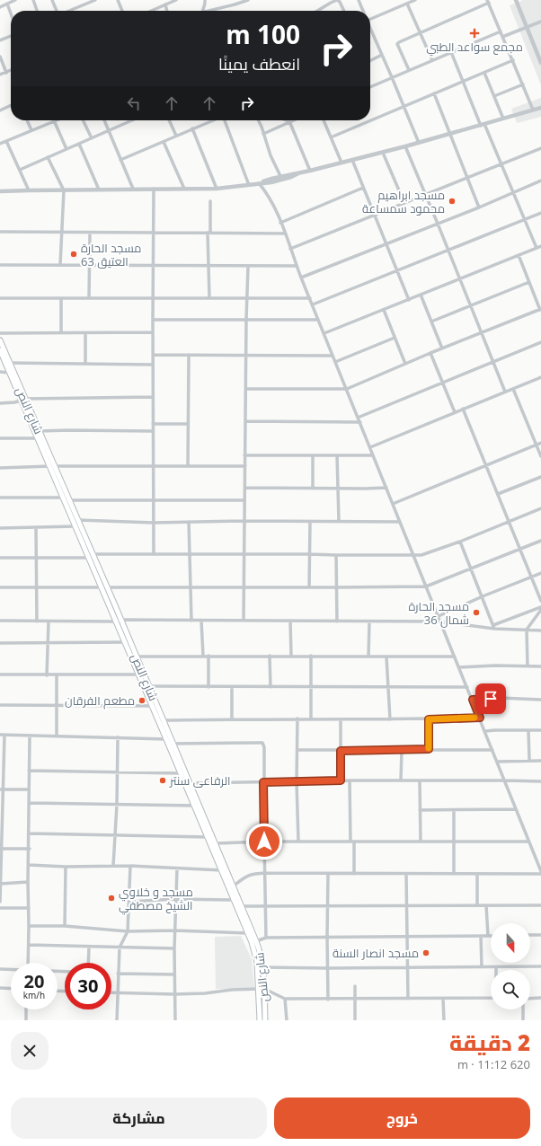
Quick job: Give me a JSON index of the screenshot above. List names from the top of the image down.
{
  "streets": {
    "main road": ["شارع النص"]
  },
  "places": {
    "health": ["مجمع سواعد الطبي"],
    "other": [
      "مسجد ابراهيم محمود سمساعة",
      "مسجد الحارة 63 العتيق",
      "مسجد الحارة 36 شمال",
      "مطعم الفرقان",
      "الرفاعى سنتر",
      "مسجد و خلاوي الشيخ مصطفي",
      "مسجد انصار السنة"
    ]
  },
  "north": "bottom",
  "page": {
    "turn": ["100 m", "انعطف يمينًا"],
    "speed": "20 km/h",
    "limit": "30",
    "heading": ["2 دقيقة", "620 m · 11:12"],
    "buttons": ["خروج", "مشاركة"]
  }
}
